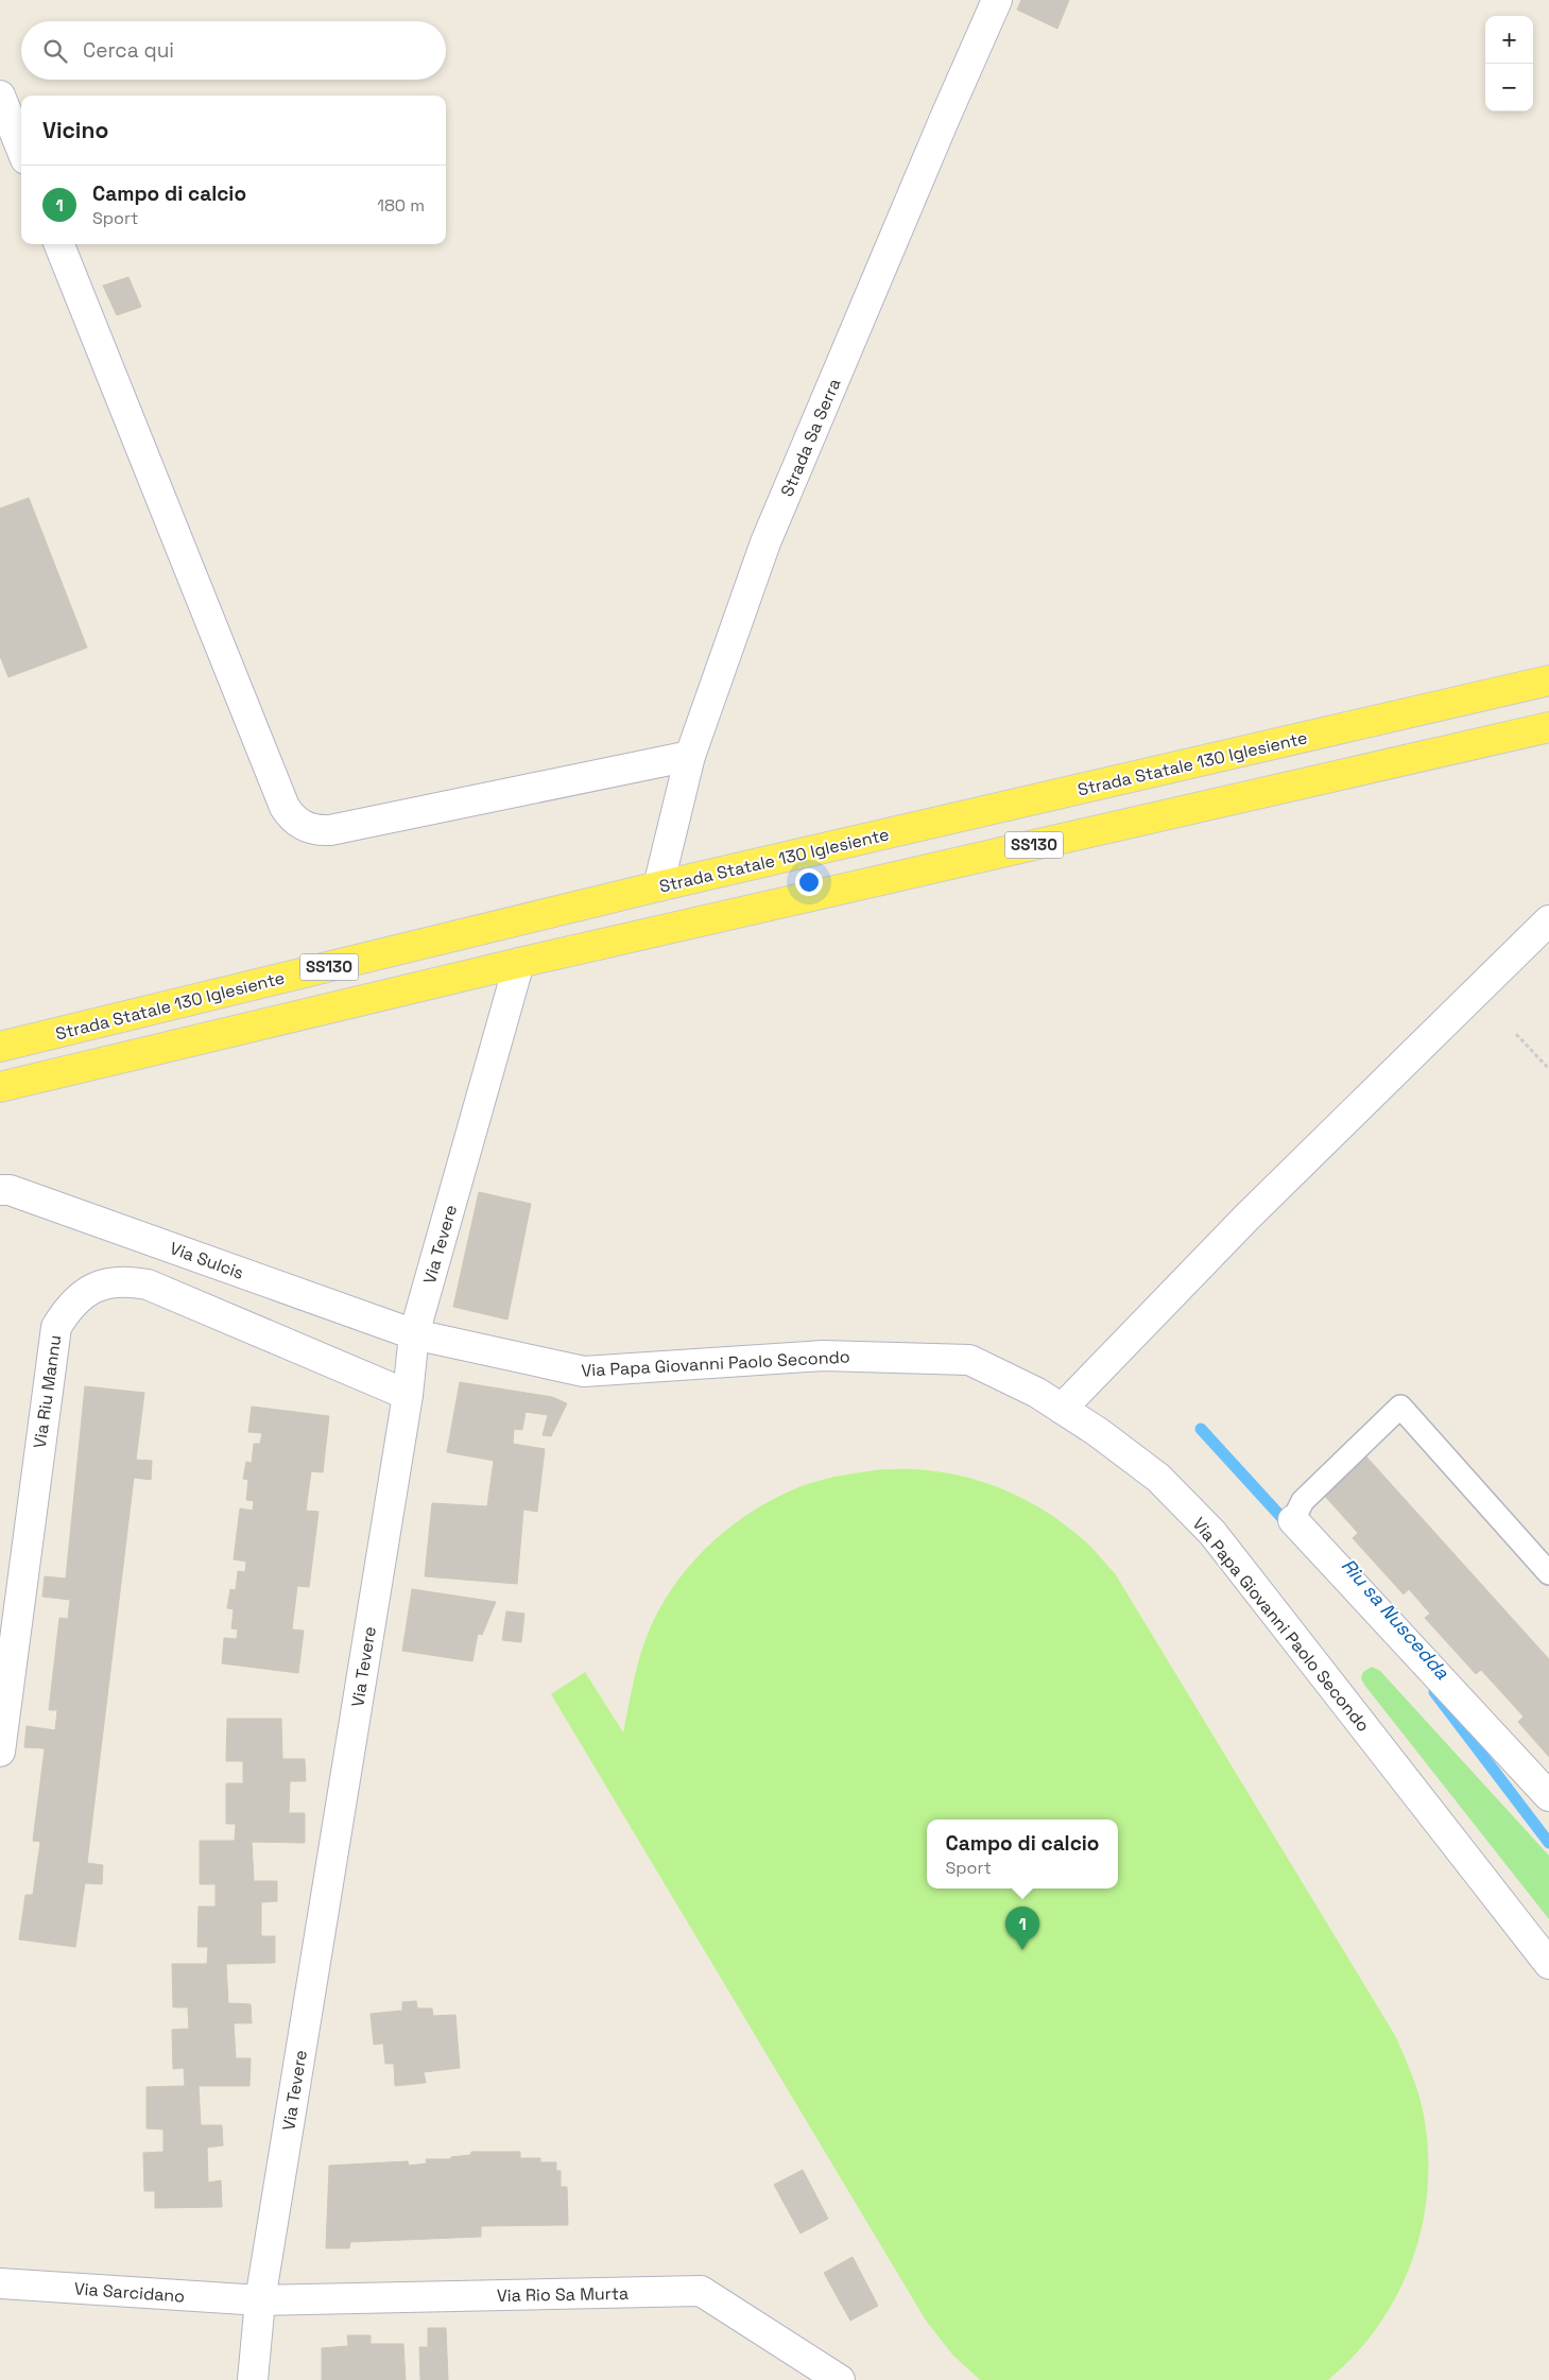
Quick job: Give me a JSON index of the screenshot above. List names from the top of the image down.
{
  "streets": {
    "main road": ["Strada Statale 130 Iglesiente", "SS130"],
    "street": [
      "Strada Sa Serra",
      "Via Tevere",
      "Via Sulcis",
      "Via Papa Giovanni Paolo Secondo",
      "Via Riu Mannu",
      "Via Sarcidano",
      "Via Rio Sa Murta"
    ]
  },
  "crossings": [
    ["Strada Sa Serra", "Strada Statale 130 Iglesiente"],
    ["SS130", "Via Tevere"],
    ["Via Tevere", "Via Sulcis"],
    ["Via Tevere", "Via Papa Giovanni Paolo Secondo"],
    ["Via Tevere", "Via Riu Mannu"],
    ["Via Tevere", "Via Sarcidano"],
    ["Via Tevere", "Via Rio Sa Murta"],
    ["Via Sulcis", "Via Papa Giovanni Paolo Secondo"],
    ["Via Sarcidano", "Via Rio Sa Murta"]
  ],
  "water": ["Riu sa Nuscedda"],
  "page": {
    "map_buttons": ["+", "−"],
    "search": "Cerca qui",
    "heading": "Vicino",
    "list": [
      {
        "mark": "1",
        "name": "Campo di calcio",
        "note": "Sport",
        "value": "180 m"
      }
    ],
    "popup": ["Campo di calcio", "Sport"],
    "pins": "1"
  }
}
